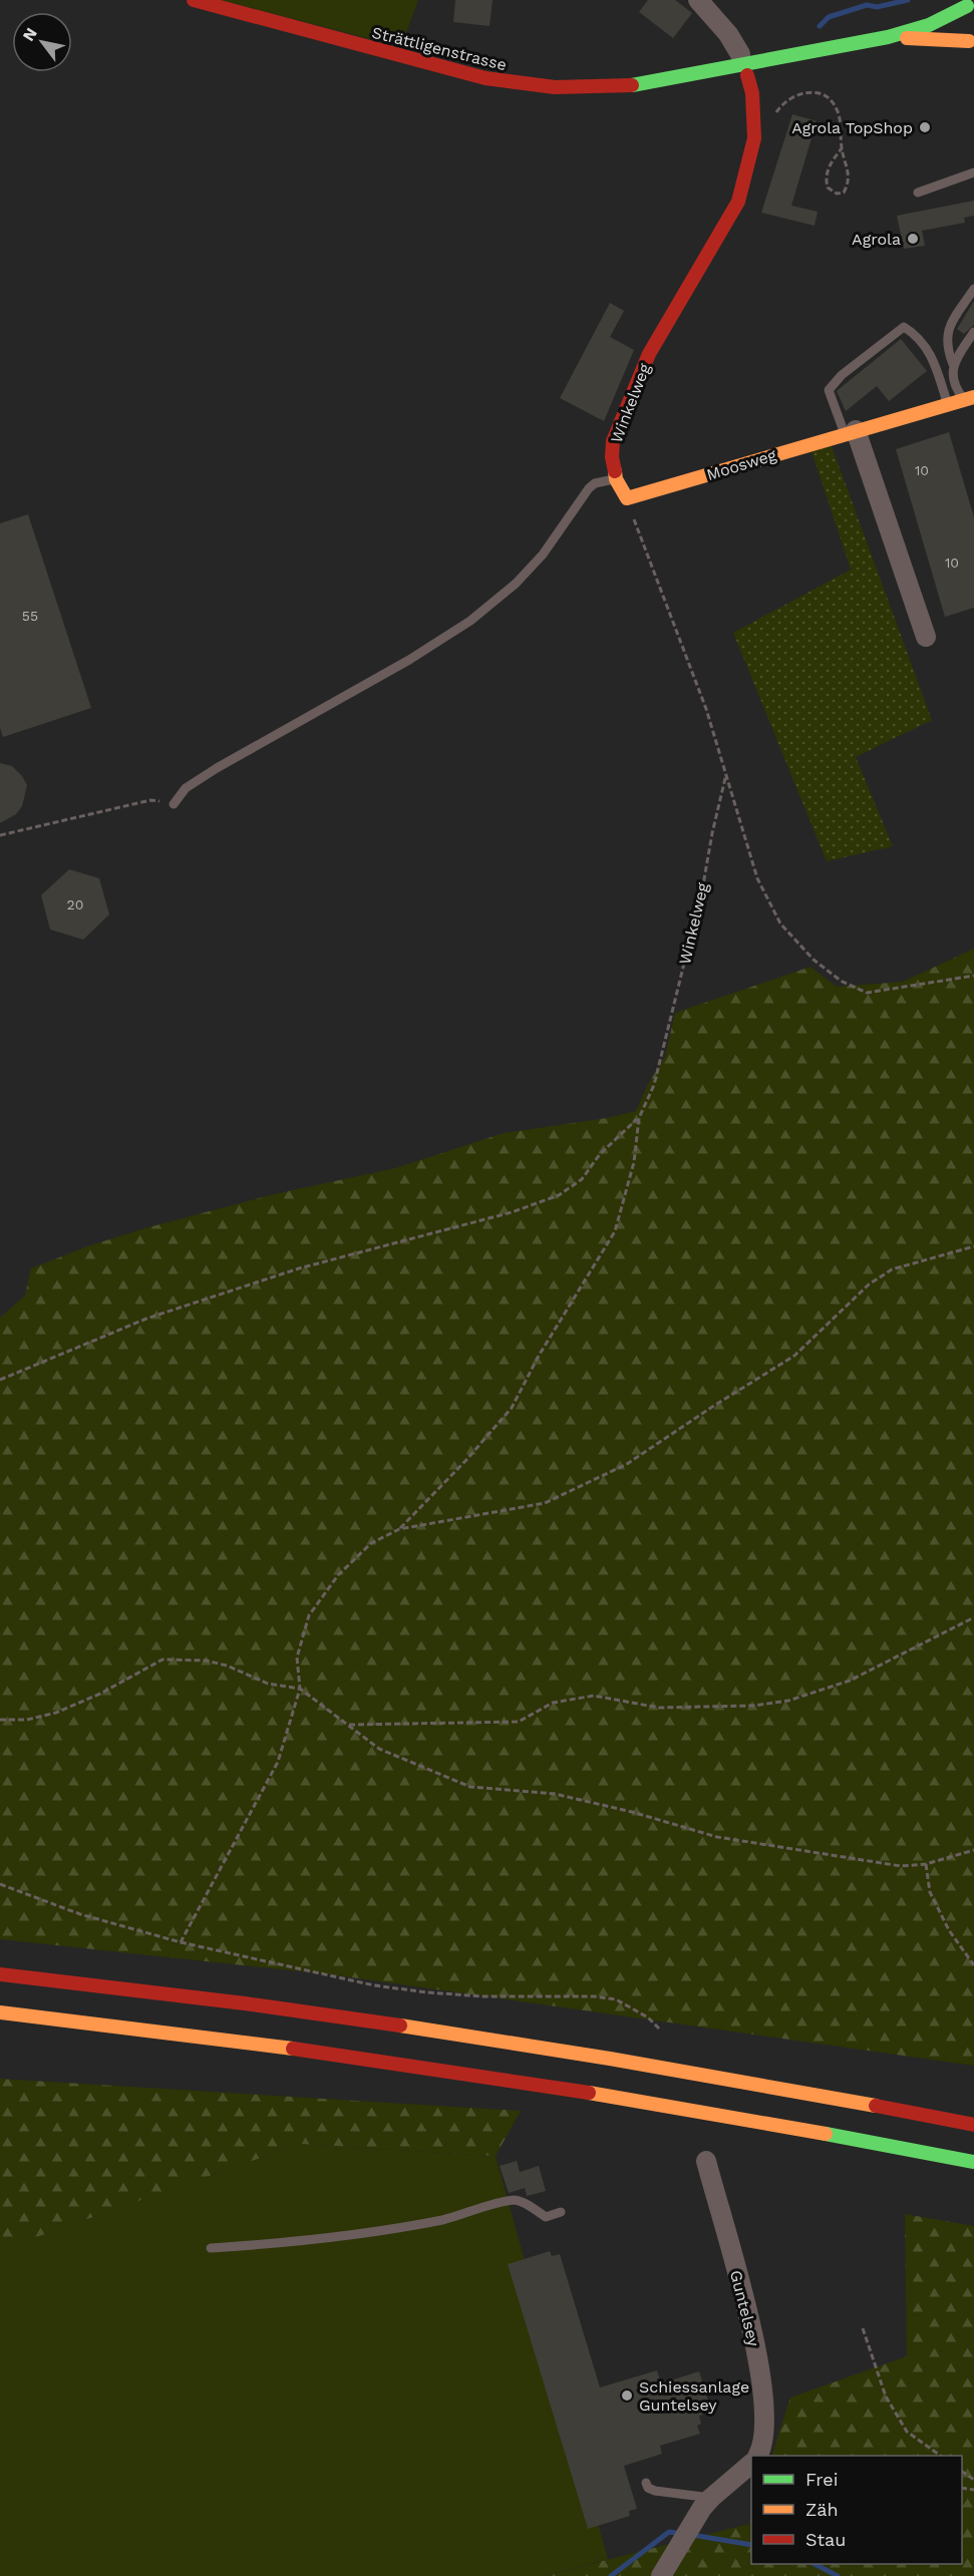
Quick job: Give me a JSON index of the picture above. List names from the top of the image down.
{
  "streets": {
    "main road": ["Strättligenstrasse", "Winkelweg", "Moosweg"],
    "street": ["Guntelsey"]
  },
  "crossings": [
    ["Winkelweg", "Moosweg"]
  ],
  "places": ["Agrola TopShop", "Agrola", "Schiessanlage Guntelsey"],
  "house_numbers": [
    "10",
    "10",
    "55",
    "20"
  ],
  "legend": ["Frei", "Zäh", "Stau"],
  "north": "top left"
}
